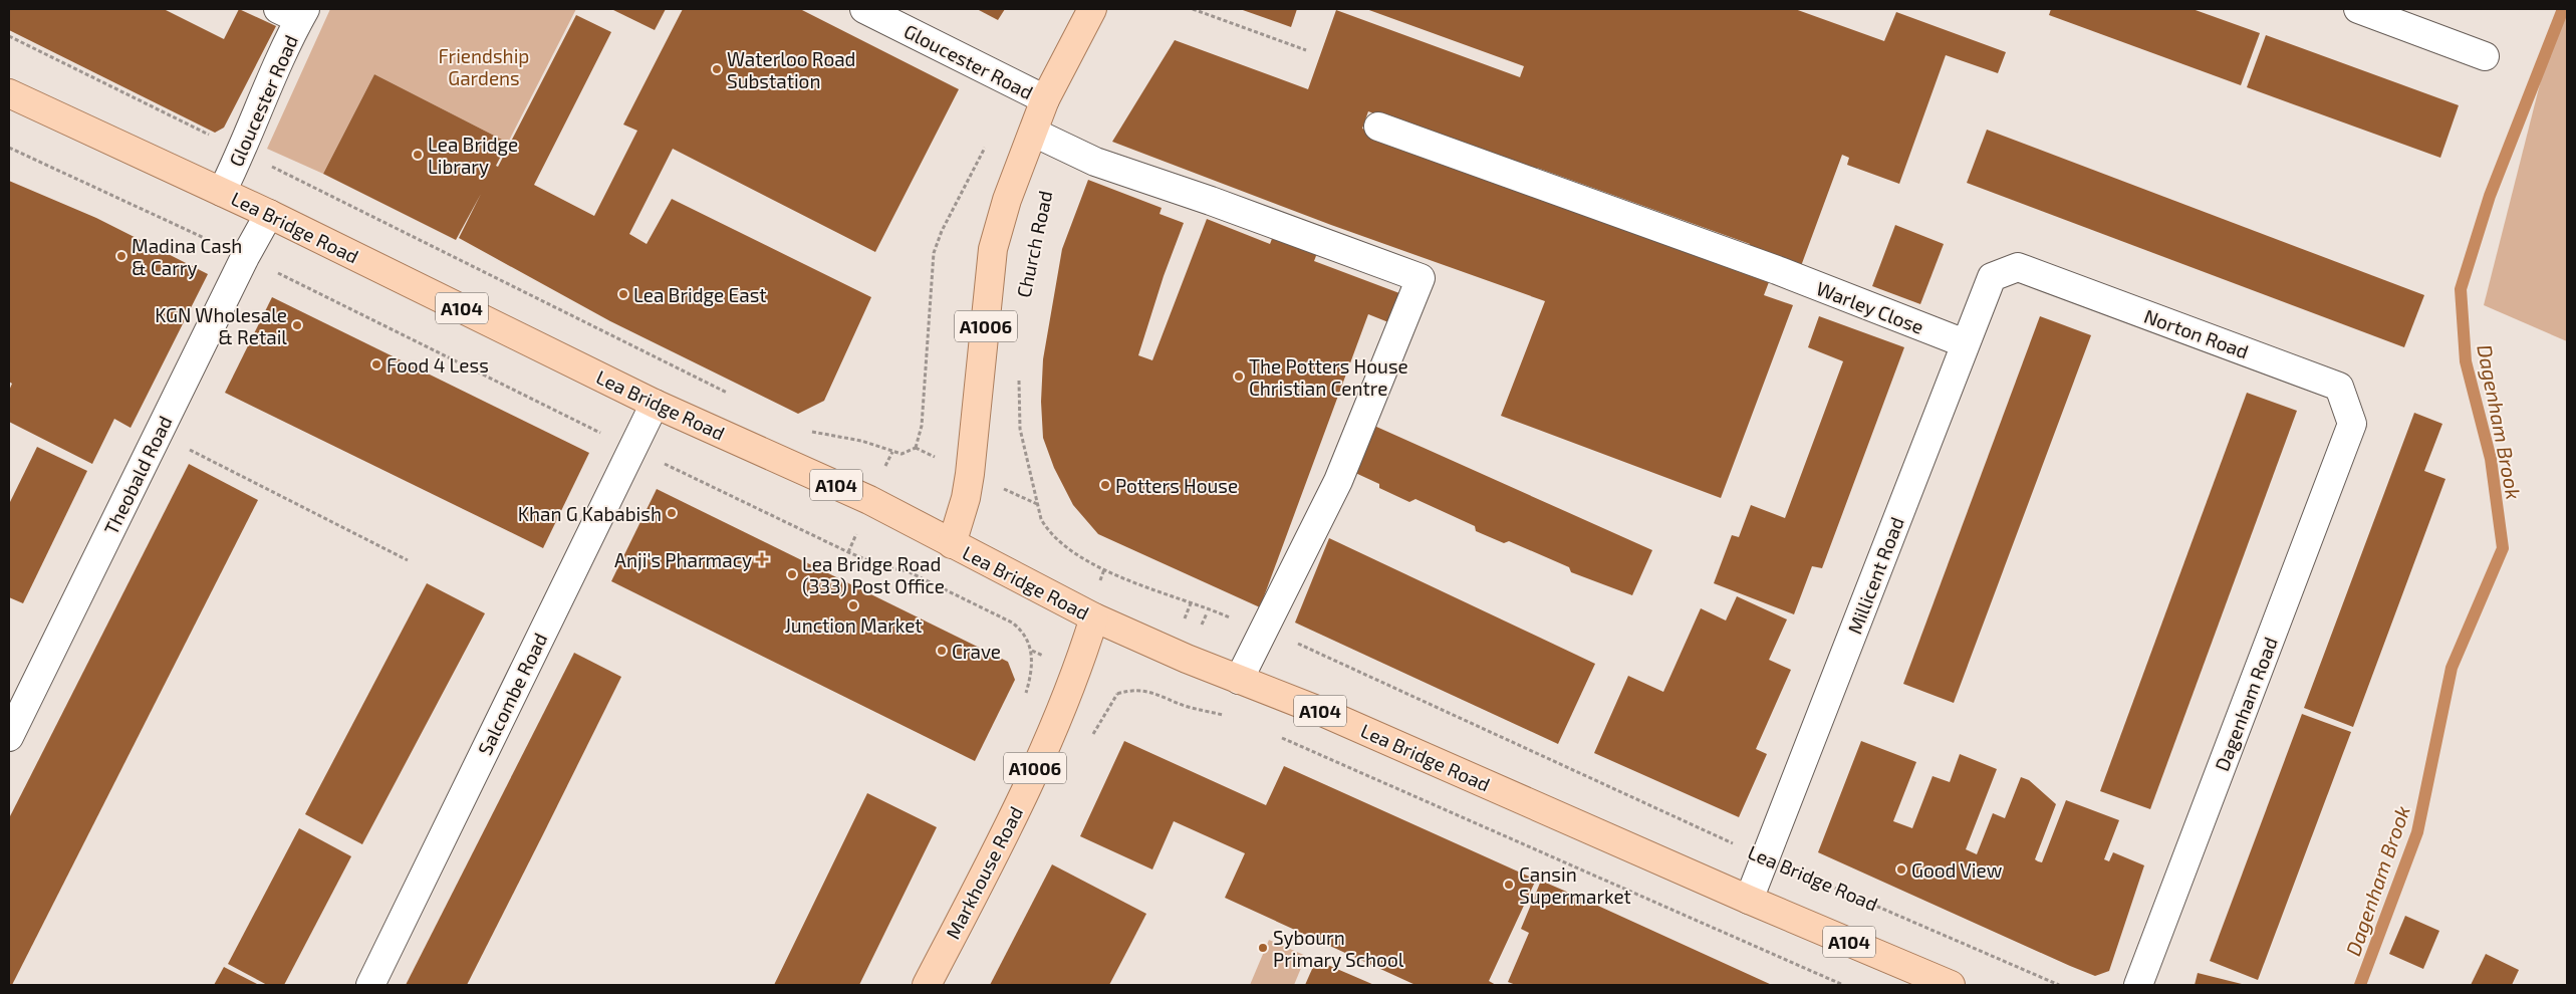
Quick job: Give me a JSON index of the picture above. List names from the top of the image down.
{
  "streets": {
    "main road": [
      "Lea Bridge Road",
      "Church Road",
      "A104",
      "A1006",
      "Markhouse Road"
    ],
    "street": [
      "Gloucester Road",
      "Warley Close",
      "Norton Road",
      "Theobald Road",
      "Millicent Road",
      "Salcombe Road",
      "Dagenham Road"
    ]
  },
  "crossings": [
    ["Gloucester Road", "Lea Bridge Road"],
    ["Gloucester Road", "Church Road"],
    ["Lea Bridge Road", "Church Road"],
    ["Lea Bridge Road", "Theobald Road"],
    ["Lea Bridge Road", "Millicent Road"],
    ["Lea Bridge Road", "Salcombe Road"],
    ["Lea Bridge Road", "Markhouse Road"],
    ["Warley Close", "Millicent Road"],
    ["Norton Road", "Millicent Road"],
    ["Norton Road", "Dagenham Road"]
  ],
  "water": ["Dagenham Brook"],
  "parks": ["Friendship Gardens"],
  "places": {
    "other": [
      "Waterloo Road Substation",
      "Lea Bridge Library",
      "Madina Cash & Carry",
      "Lea Bridge East",
      "KGN Wholesale & Retail",
      "Food 4 Less",
      "The Potters House Christian Centre",
      "Potters House",
      "Khan G Kababish",
      "Lea Bridge Road (333) Post Office",
      "Junction Market",
      "Crave",
      "Good View",
      "Cansin Supermarket",
      "Sybourn Primary School"
    ],
    "health": ["Anji's Pharmacy"]
  }
}
